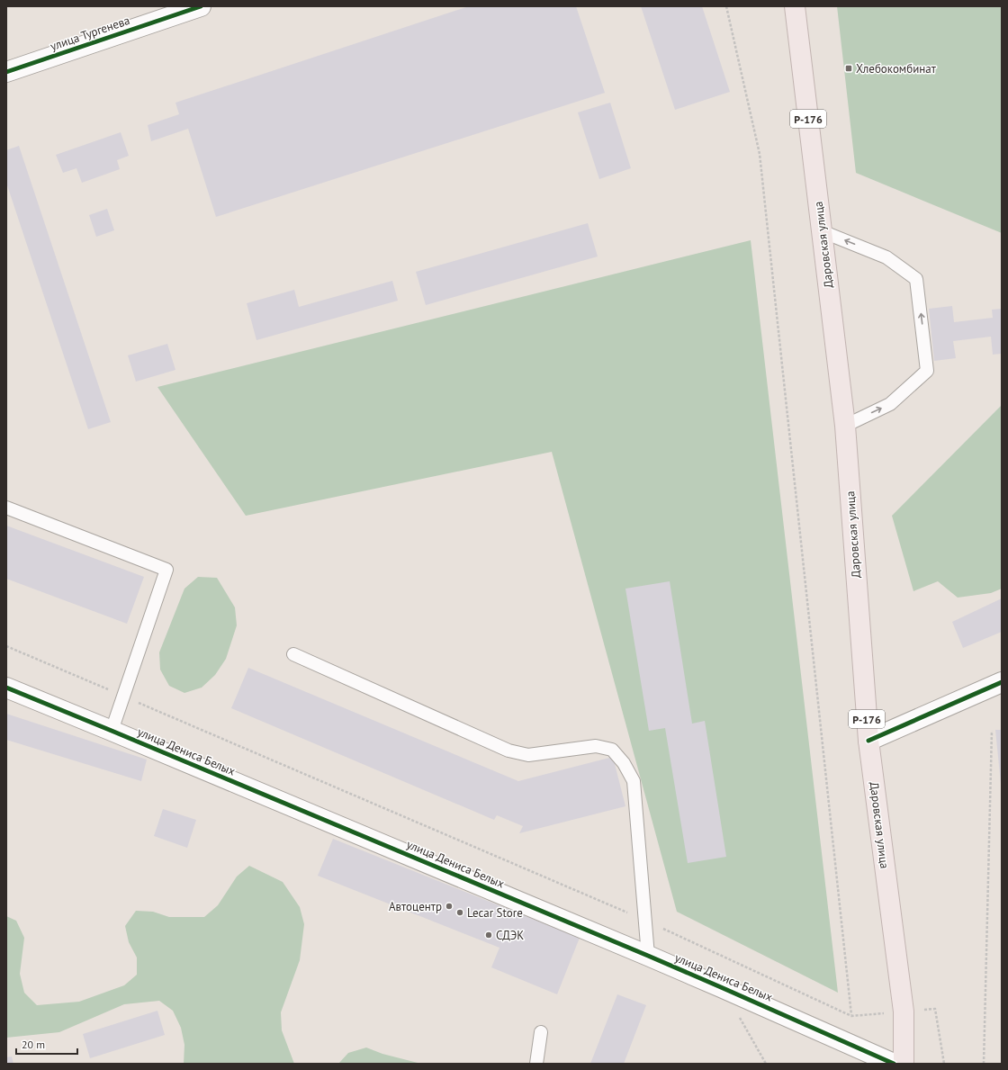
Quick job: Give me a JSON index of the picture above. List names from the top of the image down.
{
  "streets": {
    "highway": ["Р-176", "Даровская улица"],
    "street": ["улица Тургенева", "улица Дениса Белых"]
  },
  "places": {
    "transit": ["Хлебокомбинат"],
    "other": ["Автоцентр", "Lecar Store", "СДЭК"]
  },
  "scale_bar": "20 m"
}
